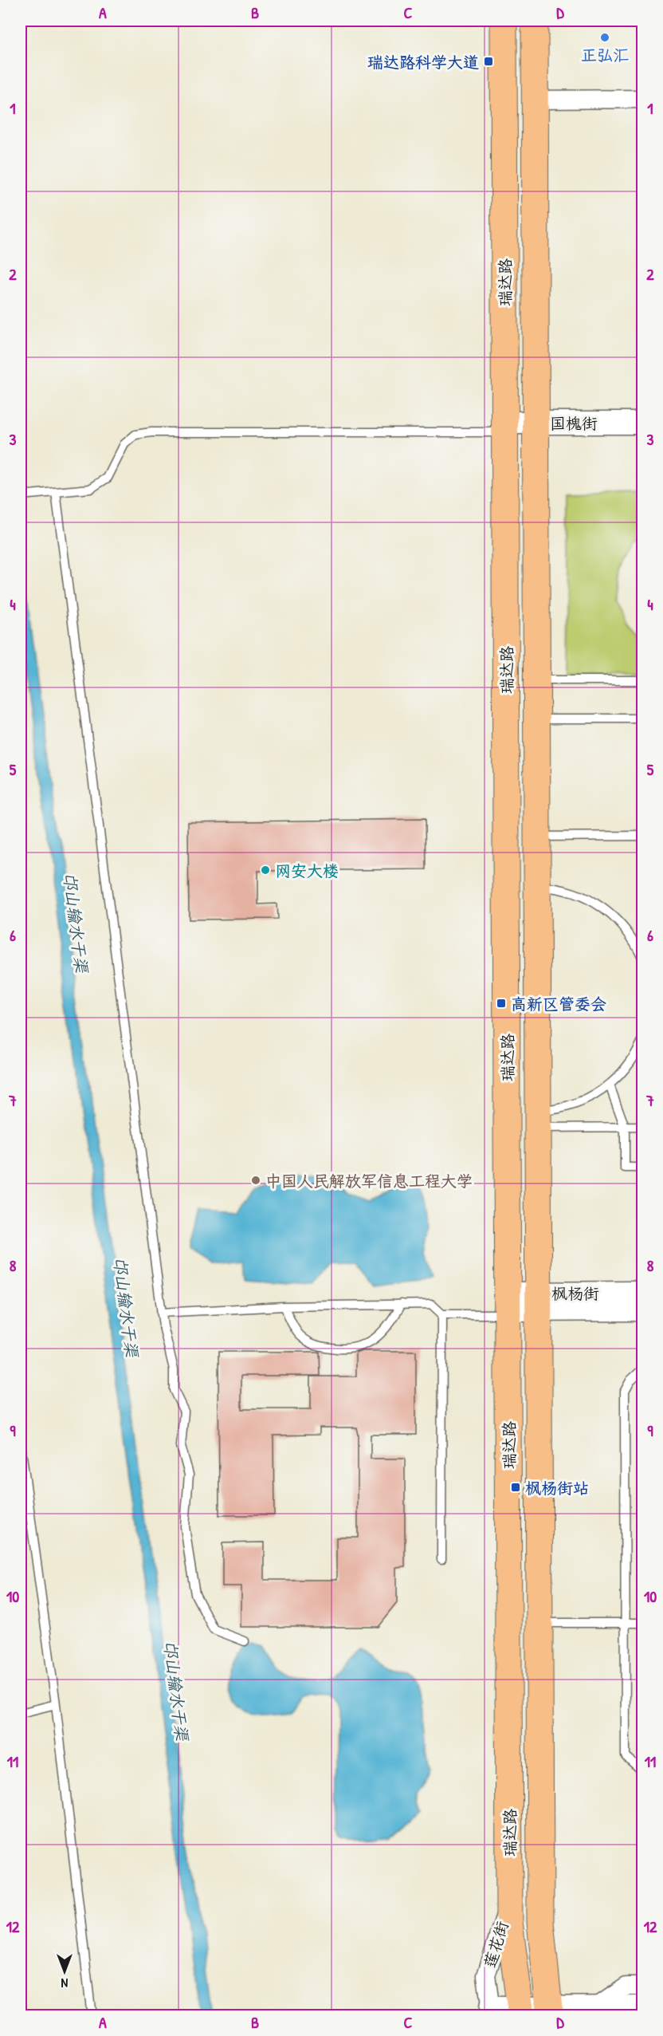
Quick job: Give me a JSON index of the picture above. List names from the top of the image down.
{
  "streets": {
    "main road": ["瑞达路"],
    "street": ["国槐街", "枫杨街", "莲花街"]
  },
  "crossings": [
    ["瑞达路", "国槐街"],
    ["瑞达路", "枫杨街"],
    ["瑞达路", "莲花街"]
  ],
  "water": ["邙山输水干渠"],
  "places": {
    "other": ["正弘汇", "网安大楼", "中国人民解放军信息工程大学"],
    "transit": ["瑞达路科学大道", "高新区管委会", "枫杨街站"]
  },
  "north": "bottom",
  "grid": {
    "columns": [
      "A",
      "B",
      "C",
      "D"
    ],
    "rows": [
      "1",
      "2",
      "3",
      "4",
      "5",
      "6",
      "7",
      "8",
      "9",
      "10",
      "11",
      "12"
    ]
  }
}
